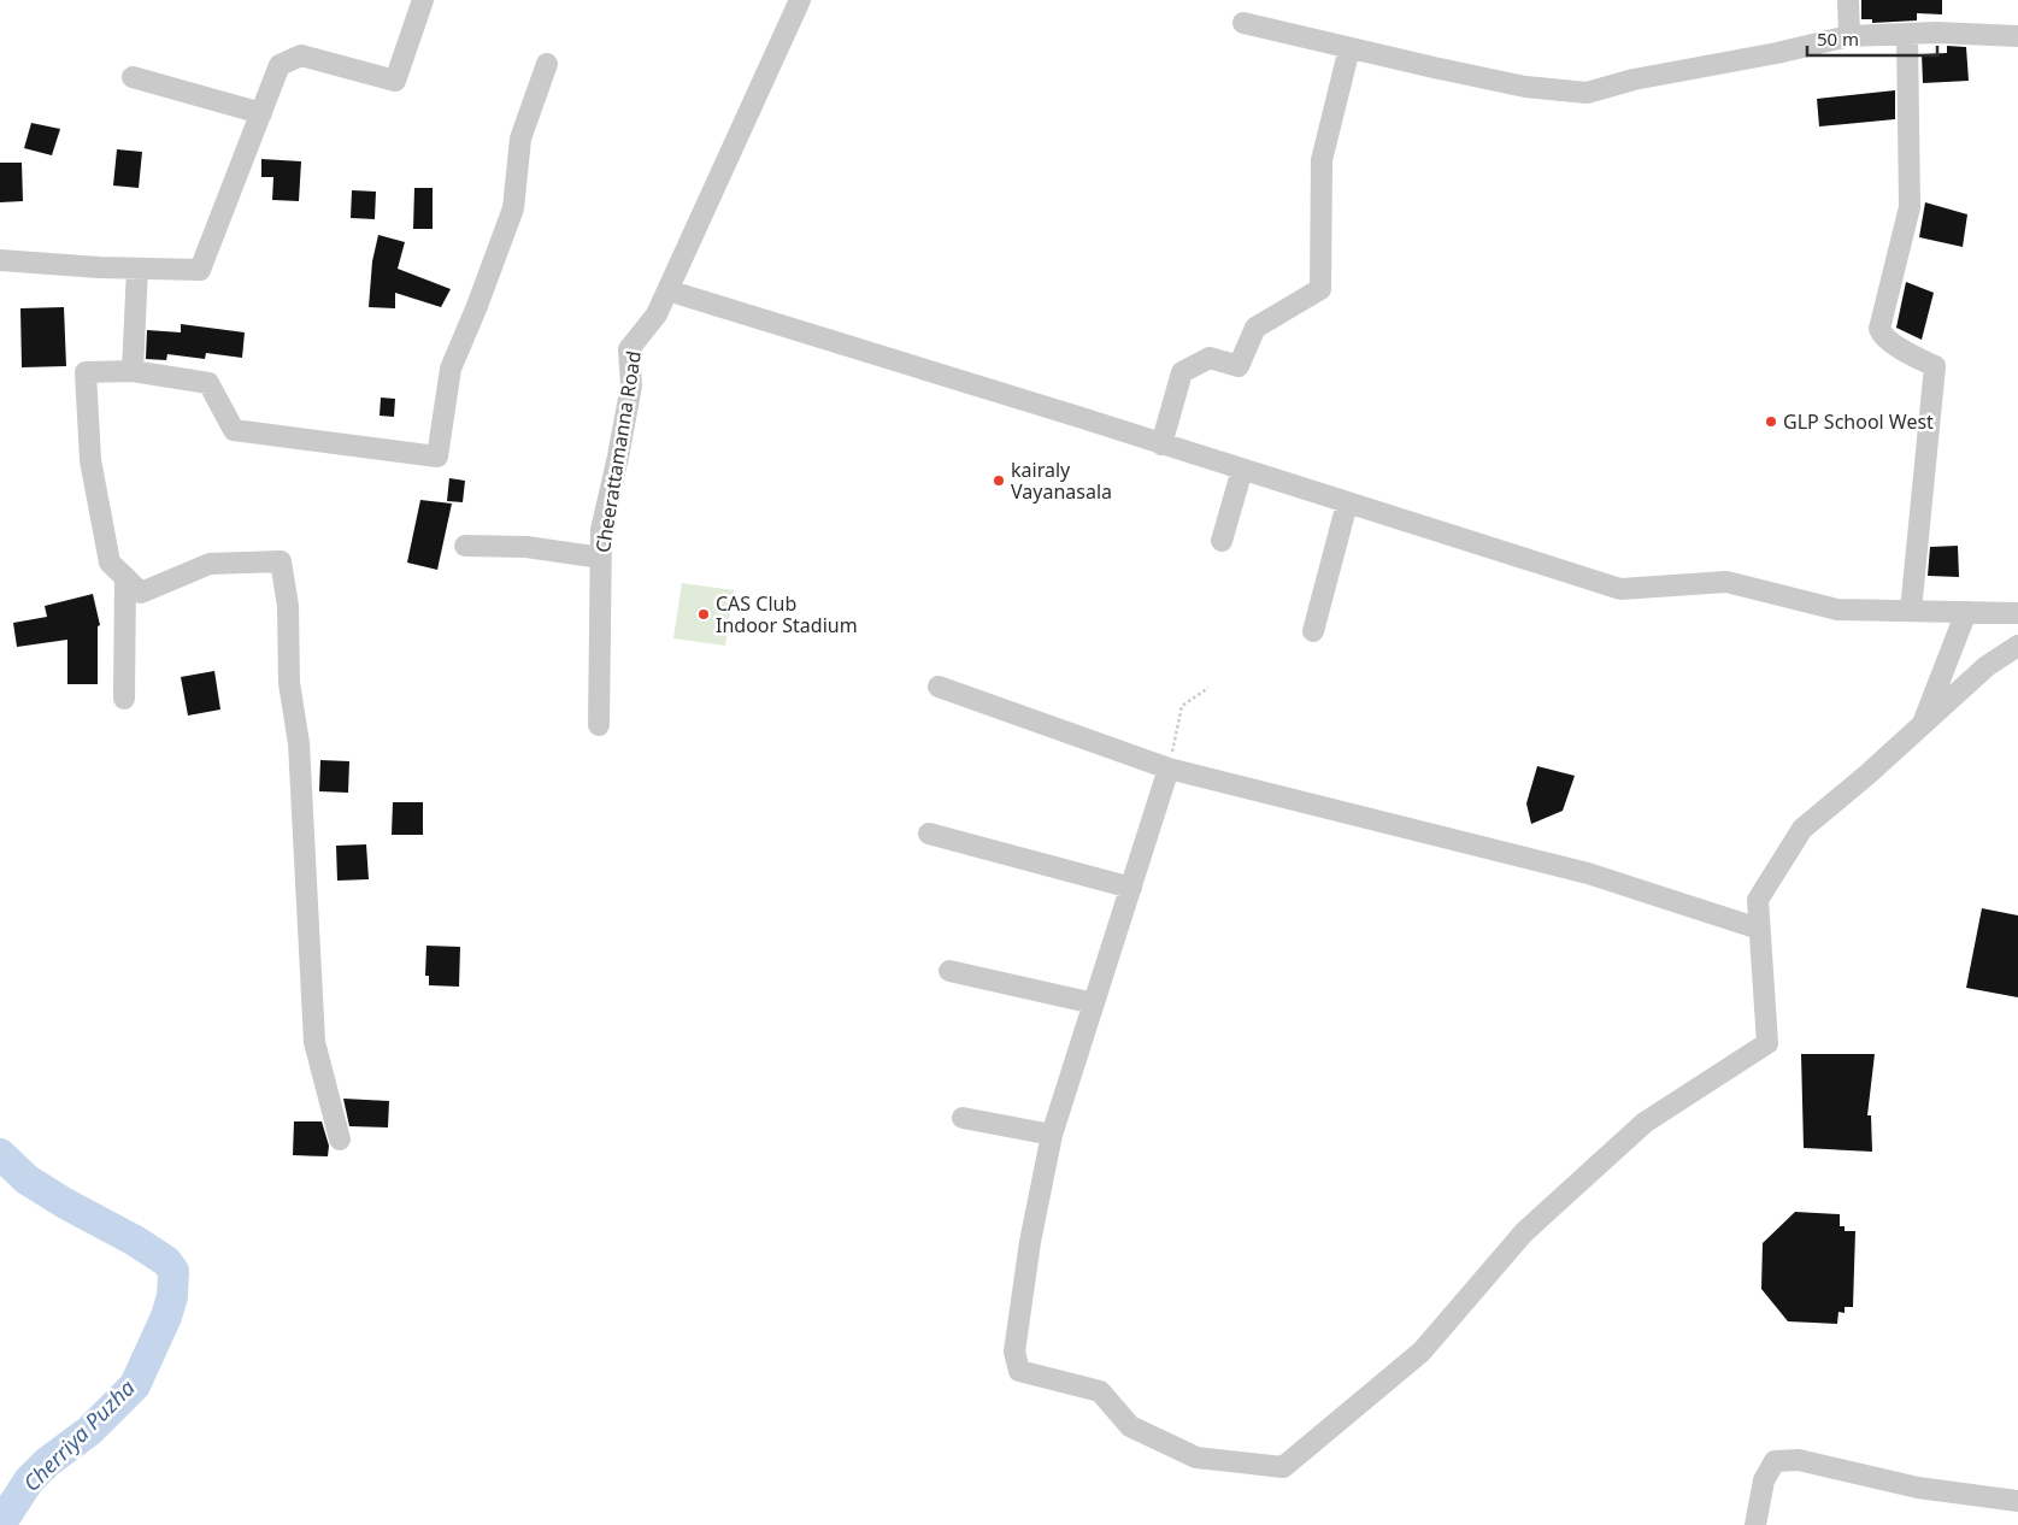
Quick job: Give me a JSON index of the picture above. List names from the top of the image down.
{
  "streets": {
    "street": ["Cheerattamanna Road"]
  },
  "water": ["Cherriya Puzha"],
  "places": ["GLP School West", "kairaly Vayanasala", "CAS Club Indoor Stadium"],
  "scale_bar": "50 m"
}
